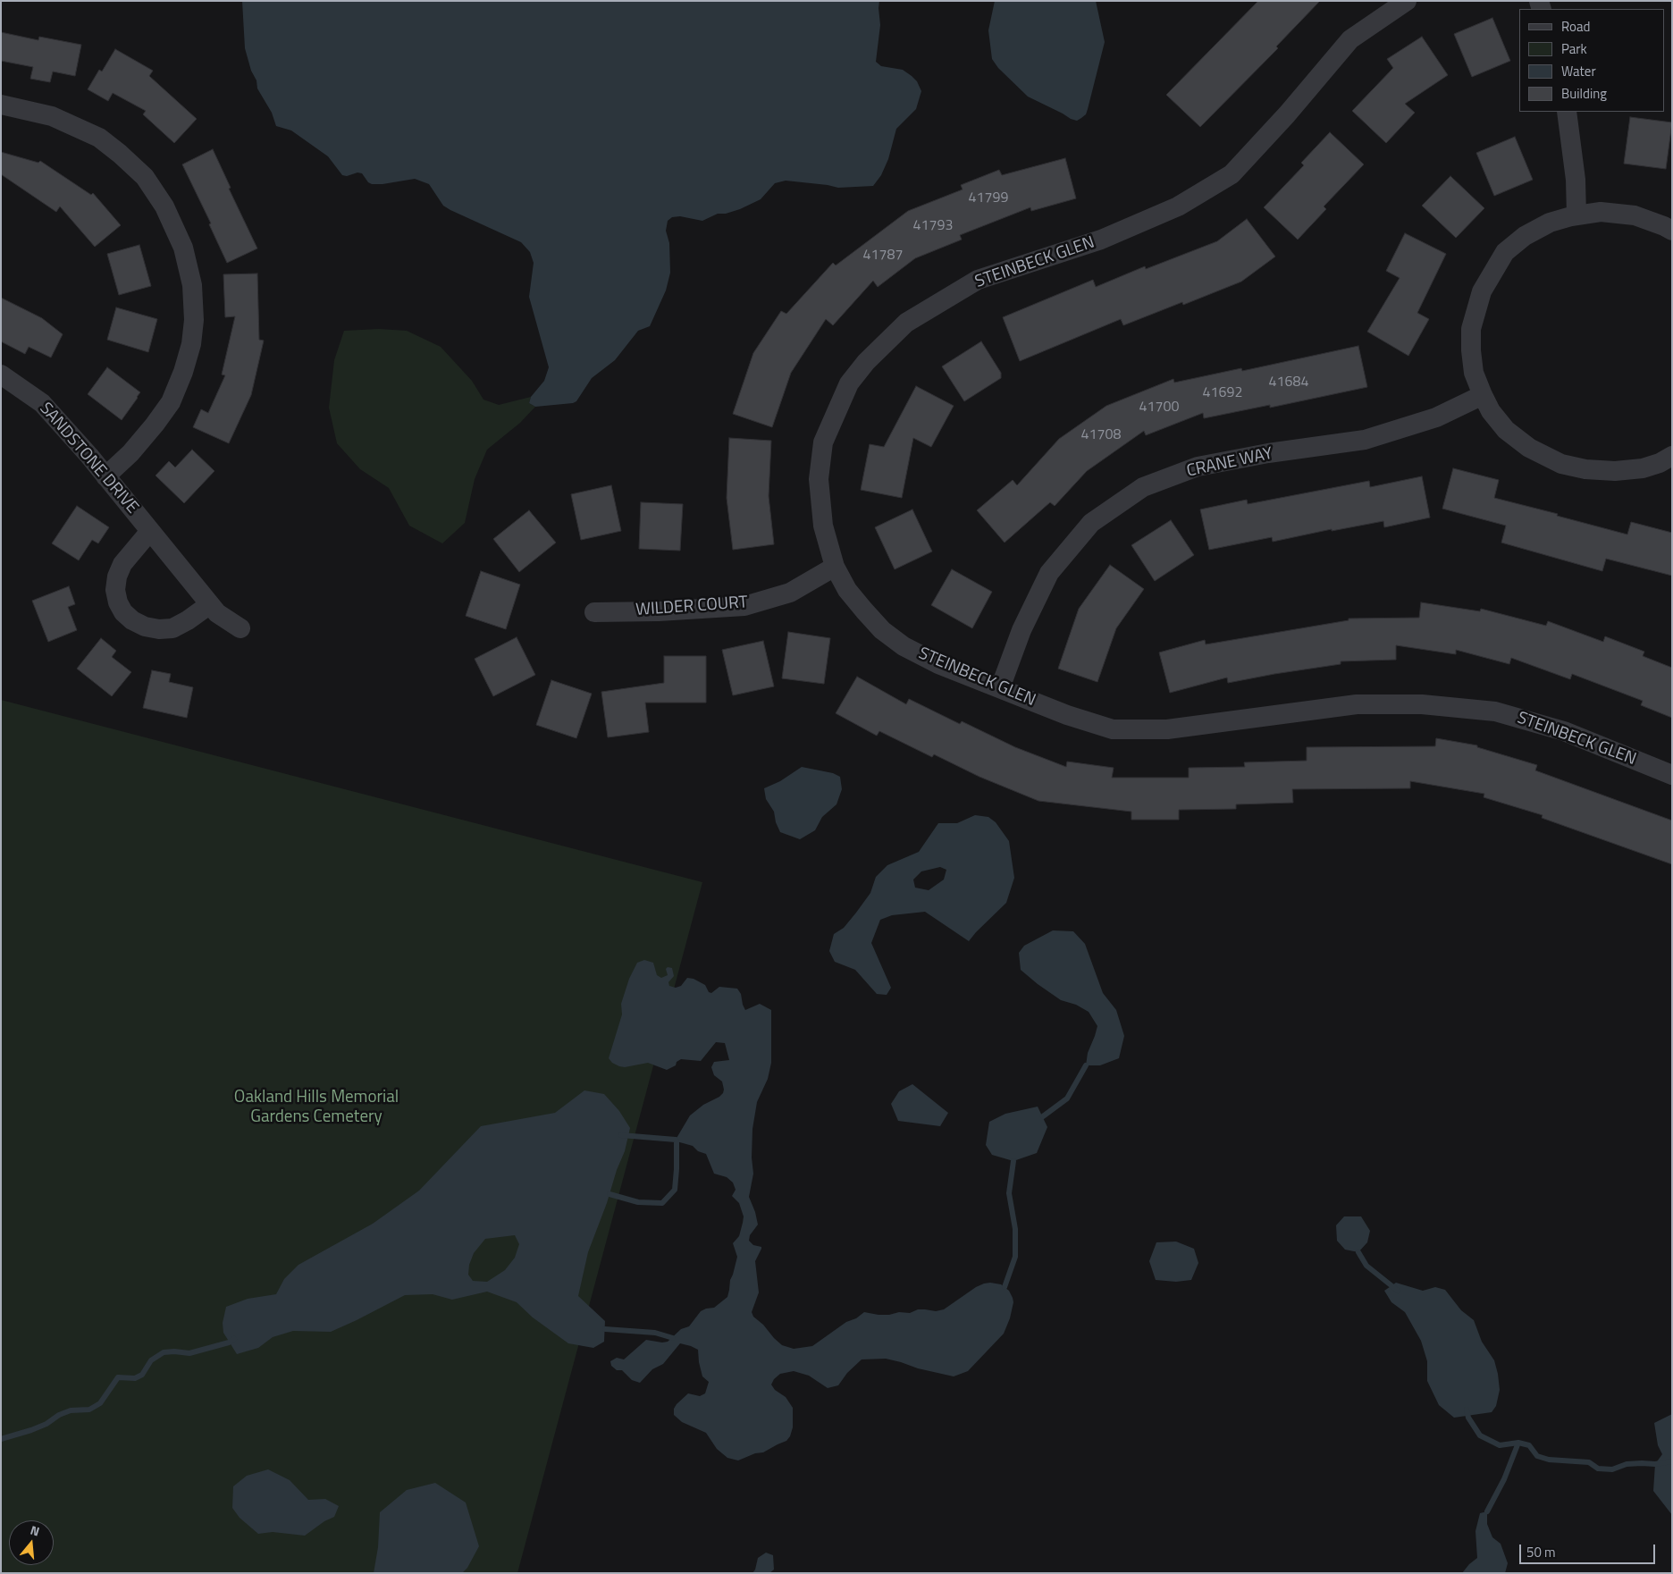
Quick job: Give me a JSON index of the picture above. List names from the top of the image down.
{
  "streets": {
    "street": [
      "STEINBECK GLEN",
      "SANDSTONE DRIVE",
      "CRANE WAY",
      "WILDER COURT"
    ]
  },
  "crossings": [
    ["STEINBECK GLEN", "CRANE WAY"],
    ["STEINBECK GLEN", "WILDER COURT"]
  ],
  "parks": ["Oakland Hills Memorial Gardens Cemetery"],
  "house_numbers": [
    "41799",
    "41793",
    "41787",
    "41684",
    "41692",
    "41700",
    "41708"
  ],
  "legend": [
    "Road",
    "Park",
    "Water",
    "Building"
  ],
  "scale_bar": "50 m",
  "north": "top"
}
